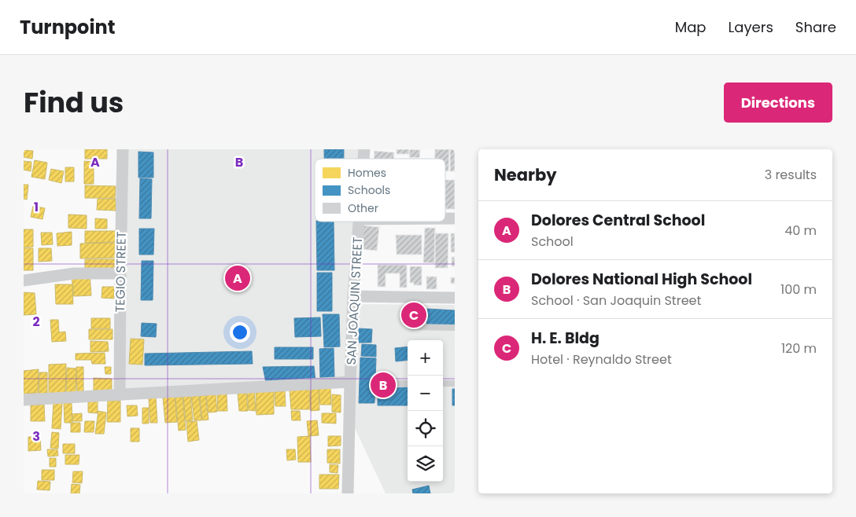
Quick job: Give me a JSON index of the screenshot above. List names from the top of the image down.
{
  "streets": {
    "street": ["TEGIO STREET", "SAN JOAQUIN STREET"]
  },
  "legend": ["Homes", "Schools", "Other"],
  "page": {
    "header": "Turnpoint",
    "nav": ["Map", "Layers", "Share"],
    "title": "Find us",
    "buttons": "Directions",
    "heading": ["Nearby", "3 results"],
    "list": [
      {
        "mark": "A",
        "name": "Dolores Central School",
        "note": "School",
        "value": "40 m"
      },
      {
        "mark": "B",
        "name": "Dolores National High School",
        "note": "School · San Joaquin Street",
        "value": "100 m"
      },
      {
        "mark": "C",
        "name": "H. E. Bldg",
        "note": "Hotel · Reynaldo Street",
        "value": "120 m"
      }
    ],
    "pins": ["A", "C", "B"],
    "map_buttons": ["+", "−"]
  },
  "grid": {
    "columns": ["A", "B"],
    "rows": ["1", "2", "3"]
  }
}
